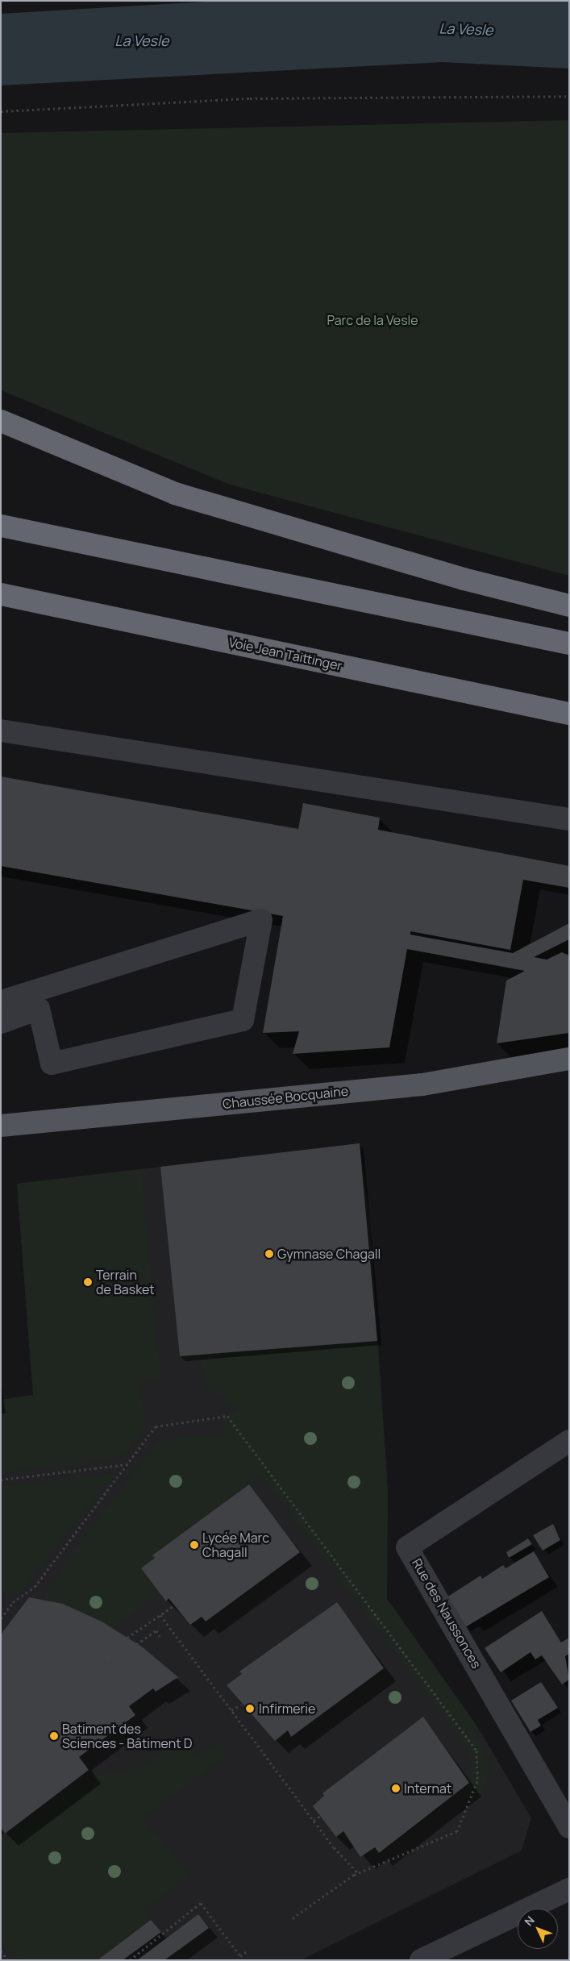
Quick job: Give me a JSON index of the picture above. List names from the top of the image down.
{
  "streets": {
    "highway": ["Voie Jean Taittinger"],
    "main road": ["Chaussée Bocquaine"],
    "street": ["Rue des Naussonces"]
  },
  "water": ["La Vesle"],
  "parks": ["Parc de la Vesle"],
  "places": [
    "Gymnase Chagall",
    "Terrain de Basket",
    "Lycée Marc Chagall",
    "Infirmerie",
    "Batiment des Sciences - Bâtiment D",
    "Internat"
  ],
  "north": "top left"
}
